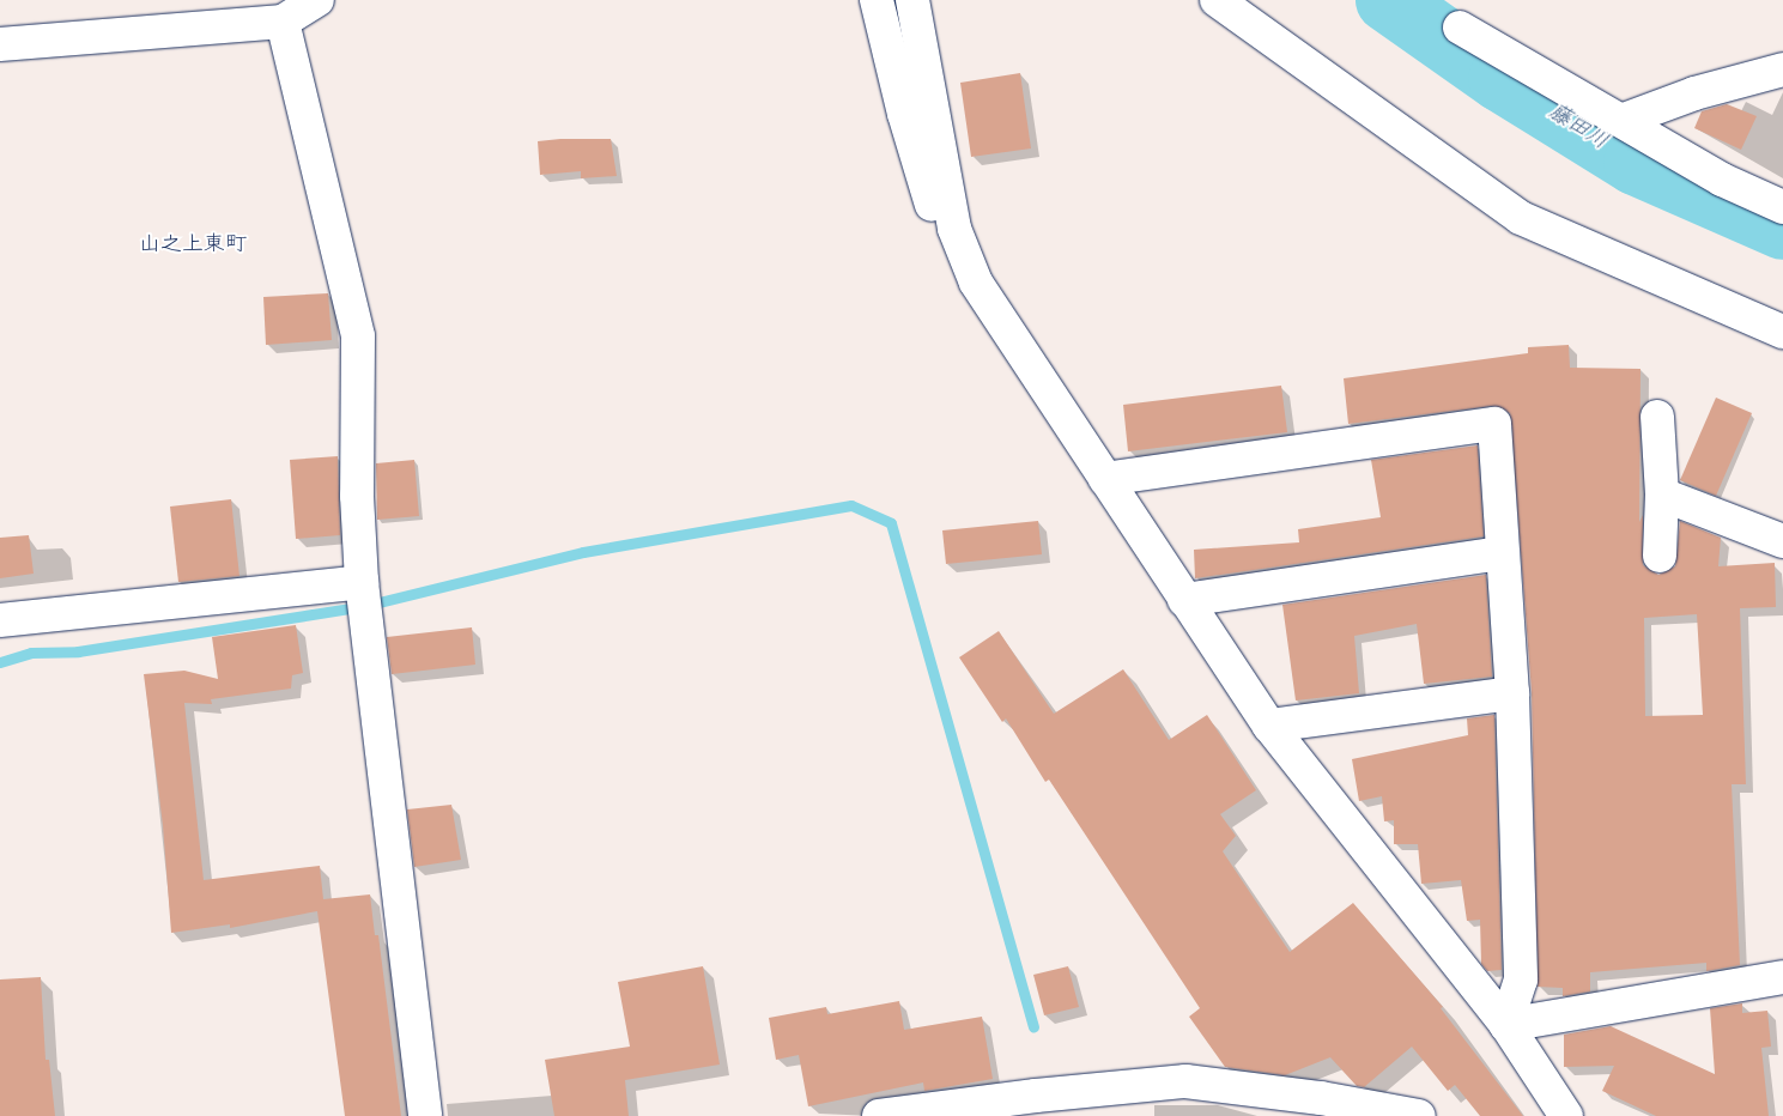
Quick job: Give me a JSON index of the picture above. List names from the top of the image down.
{
  "districts": ["山之上東町"],
  "water": ["藤田川"]
}
